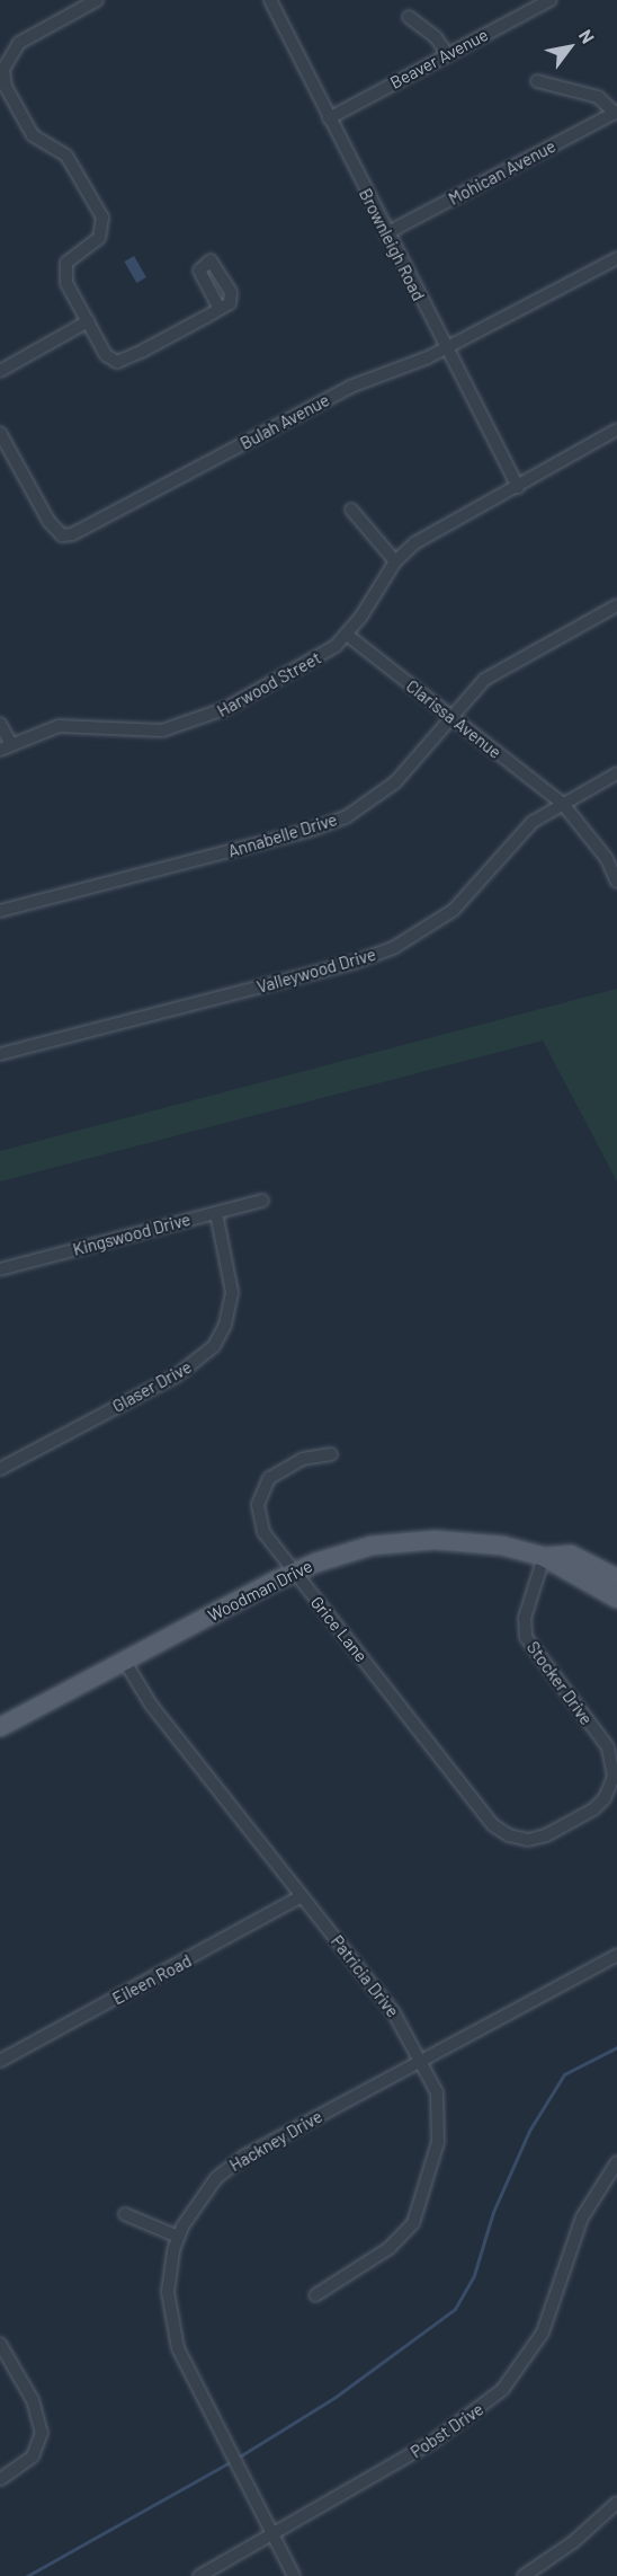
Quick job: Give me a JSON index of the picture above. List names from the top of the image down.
{
  "streets": {
    "main road": ["Woodman Drive"],
    "street": [
      "Beaver Avenue",
      "Mohican Avenue",
      "Brownleigh Road",
      "Bulah Avenue",
      "Harwood Street",
      "Clarissa Avenue",
      "Annabelle Drive",
      "Valleywood Drive",
      "Kingswood Drive",
      "Glaser Drive",
      "Grice Lane",
      "Stocker Drive",
      "Patricia Drive",
      "Eileen Road",
      "Hackney Drive",
      "Pobst Drive"
    ]
  },
  "crossings": [
    ["Beaver Avenue", "Brownleigh Road"],
    ["Mohican Avenue", "Brownleigh Road"],
    ["Brownleigh Road", "Bulah Avenue"],
    ["Brownleigh Road", "Harwood Street"],
    ["Harwood Street", "Clarissa Avenue"],
    ["Clarissa Avenue", "Annabelle Drive"],
    ["Clarissa Avenue", "Valleywood Drive"],
    ["Kingswood Drive", "Glaser Drive"],
    ["Woodman Drive", "Grice Lane"],
    ["Woodman Drive", "Stocker Drive"],
    ["Woodman Drive", "Patricia Drive"],
    ["Grice Lane", "Stocker Drive"],
    ["Patricia Drive", "Eileen Road"],
    ["Patricia Drive", "Hackney Drive"],
    ["Hackney Drive", "Pobst Drive"]
  ],
  "north": "top right"
}
